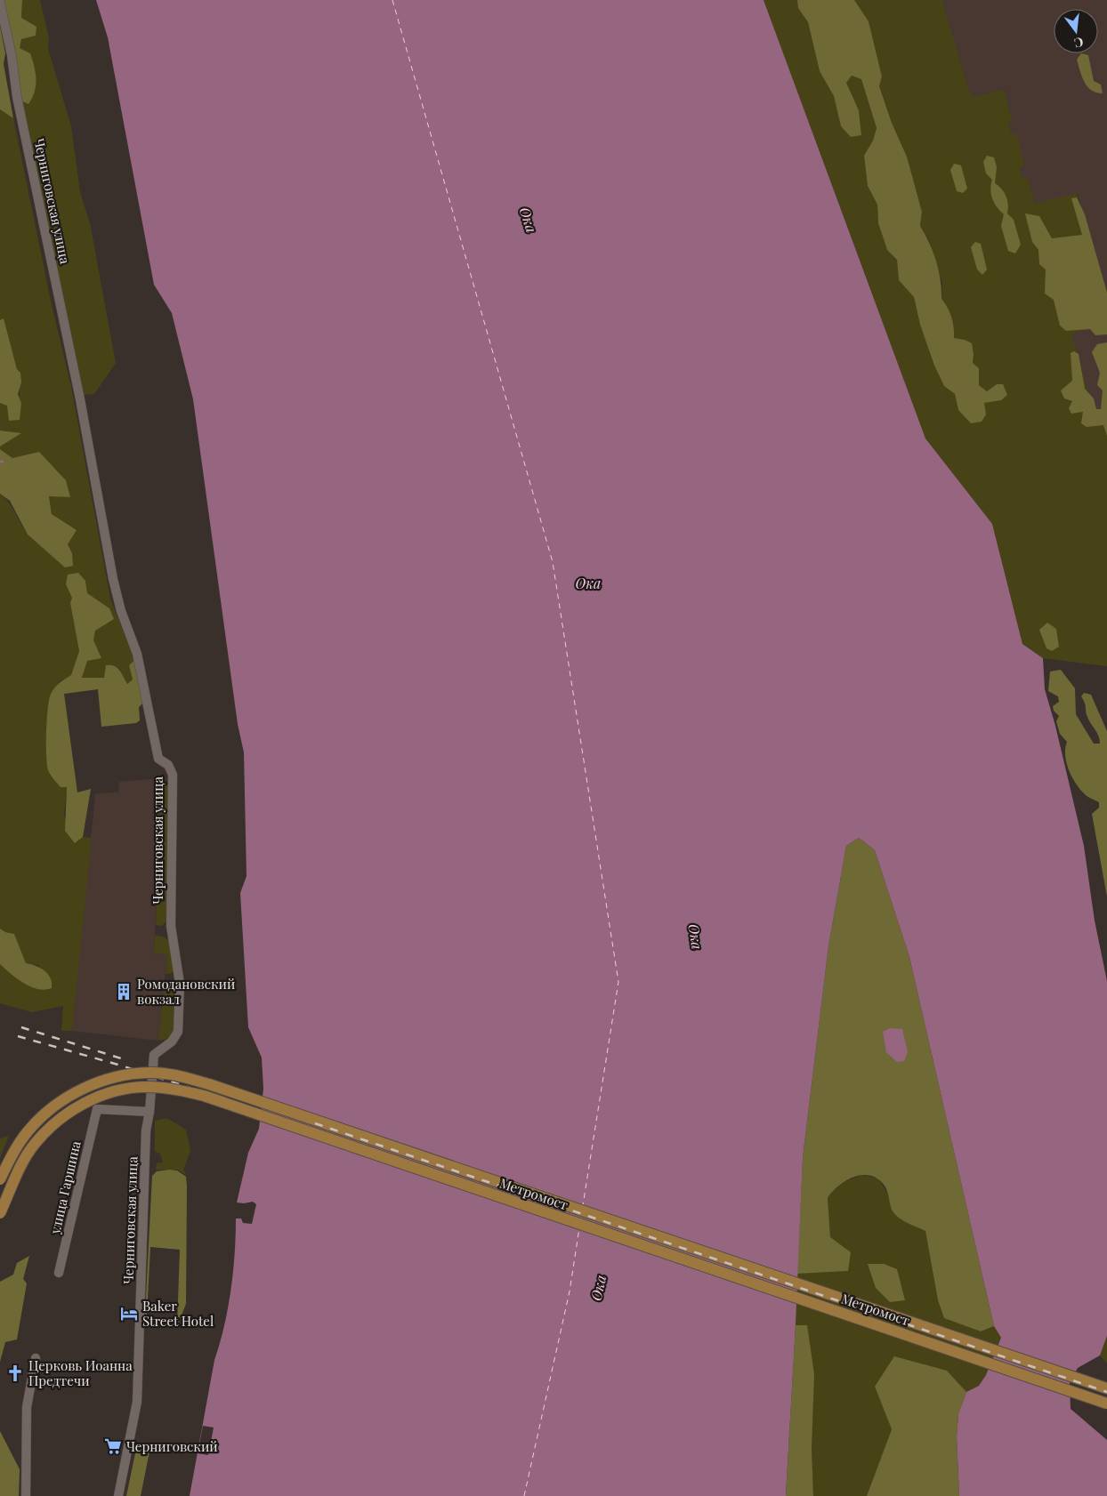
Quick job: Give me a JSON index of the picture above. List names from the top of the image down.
{
  "streets": {
    "main road": ["Метромост"],
    "street": ["Черниговская улица", "улица Гаршина"]
  },
  "crossings": [
    ["Черниговская улица", "улица Гаршина"]
  ],
  "water": ["Ока"],
  "places": {
    "building": ["Ромодановский вокзал"],
    "hotel": ["Baker Street Hotel"],
    "church": ["Церковь Иоанна Предтечи"],
    "supermarket": ["Черниговский"]
  },
  "north": "bottom"
}
